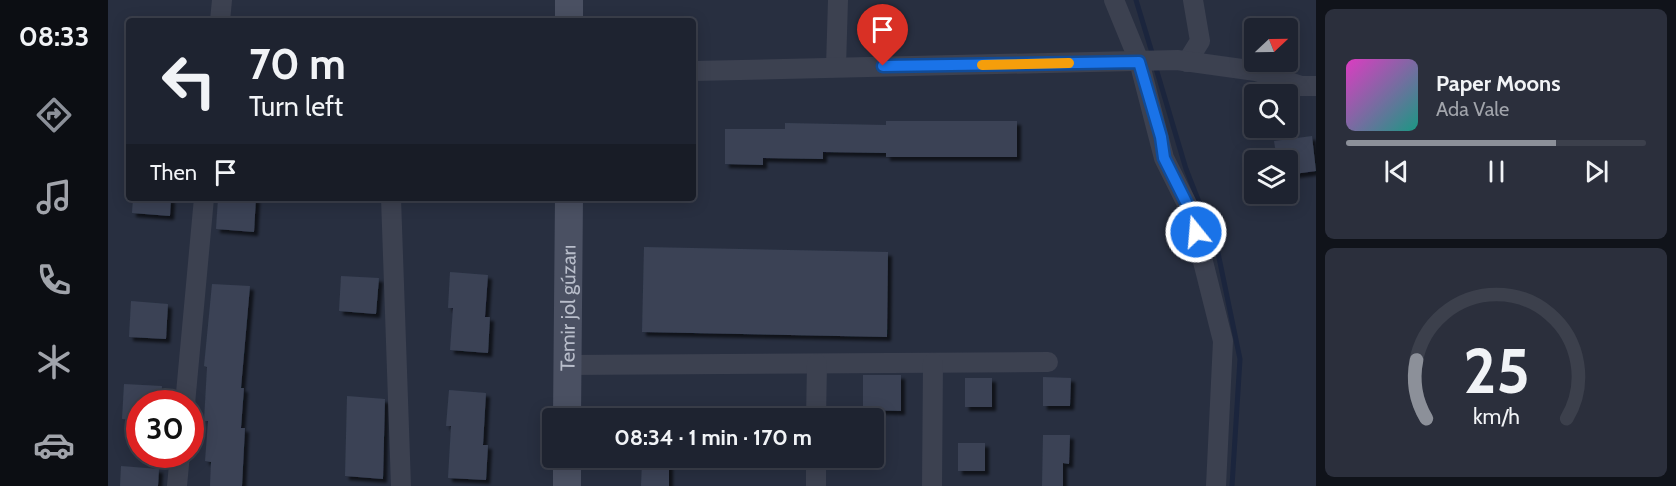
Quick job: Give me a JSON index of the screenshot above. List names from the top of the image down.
{
  "streets": {
    "street": ["Temir jol gúzarı"]
  },
  "north": "right",
  "page": {
    "tabs": "08:33",
    "turn": ["70 m", "Turn left"],
    "song": ["Paper Moons", "Ada Vale"],
    "then": "Then",
    "limit": "30",
    "trip": "08:34 · 1 min · 170 m",
    "gauge": ["25", "km/h"]
  }
}
